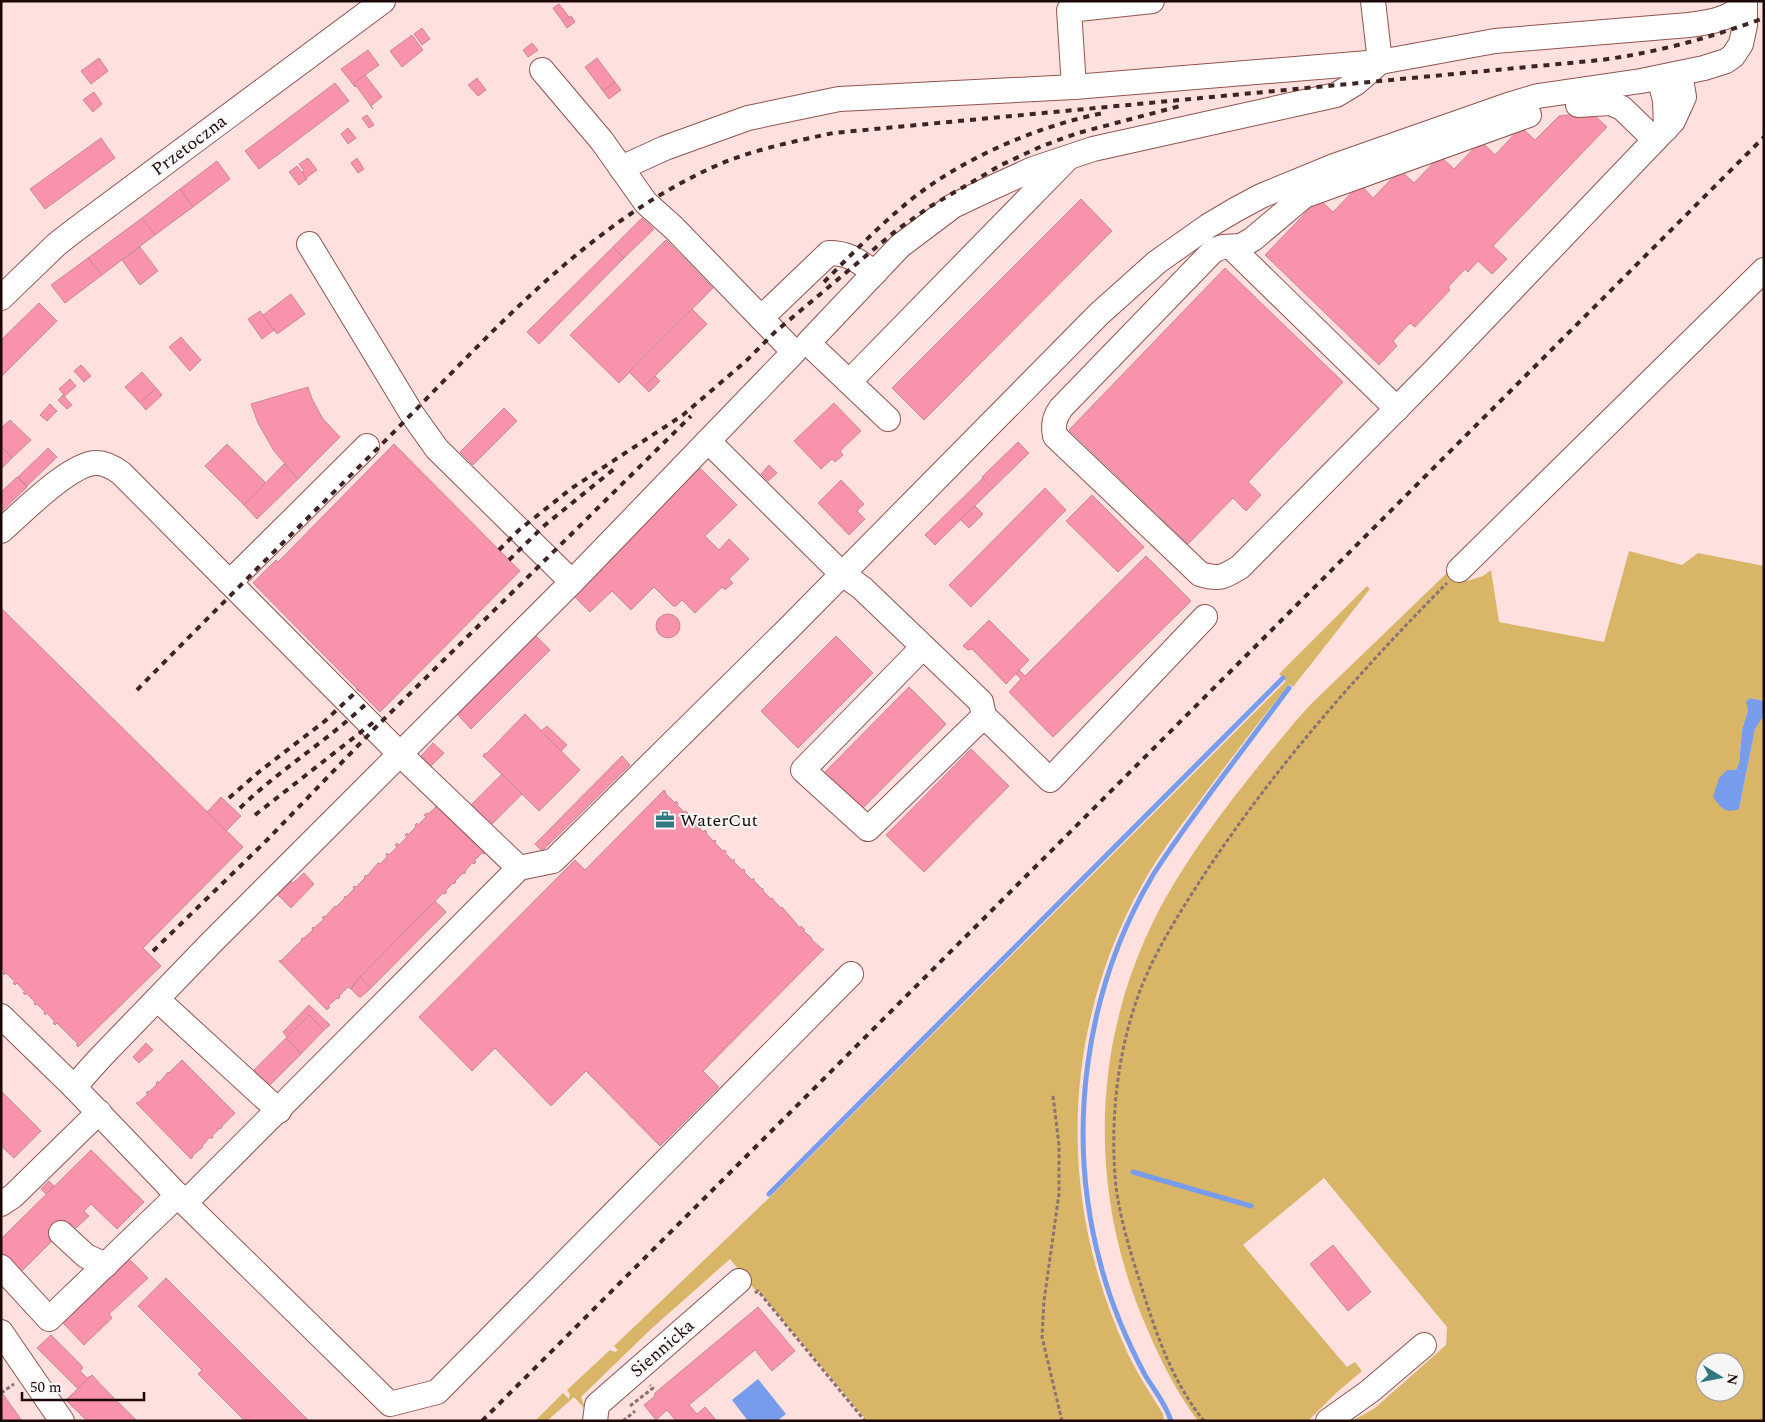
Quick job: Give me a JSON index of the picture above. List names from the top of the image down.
{
  "streets": {
    "street": ["Przetoczna", "Siennicka"]
  },
  "places": {
    "office": ["WaterCut"]
  },
  "scale_bar": "50 m",
  "north": "right"
}
